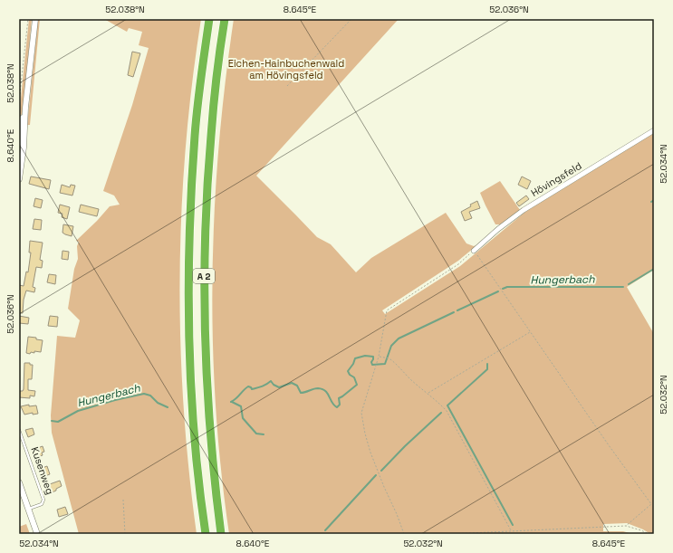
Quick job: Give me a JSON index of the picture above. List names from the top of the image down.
{
  "streets": {
    "highway": ["A 2"],
    "street": ["Hövingsfeld"],
    "lane": ["Kusenweg"]
  },
  "water": ["Hungerbach"],
  "parks": ["Eichen-Hainbuchenwald am Hövingsfeld"],
  "coordinates": [
    "52.038°N",
    "8.645°E",
    "52.036°N",
    "8.640°E",
    "52.034°N",
    "52.032°N"
  ]
}
